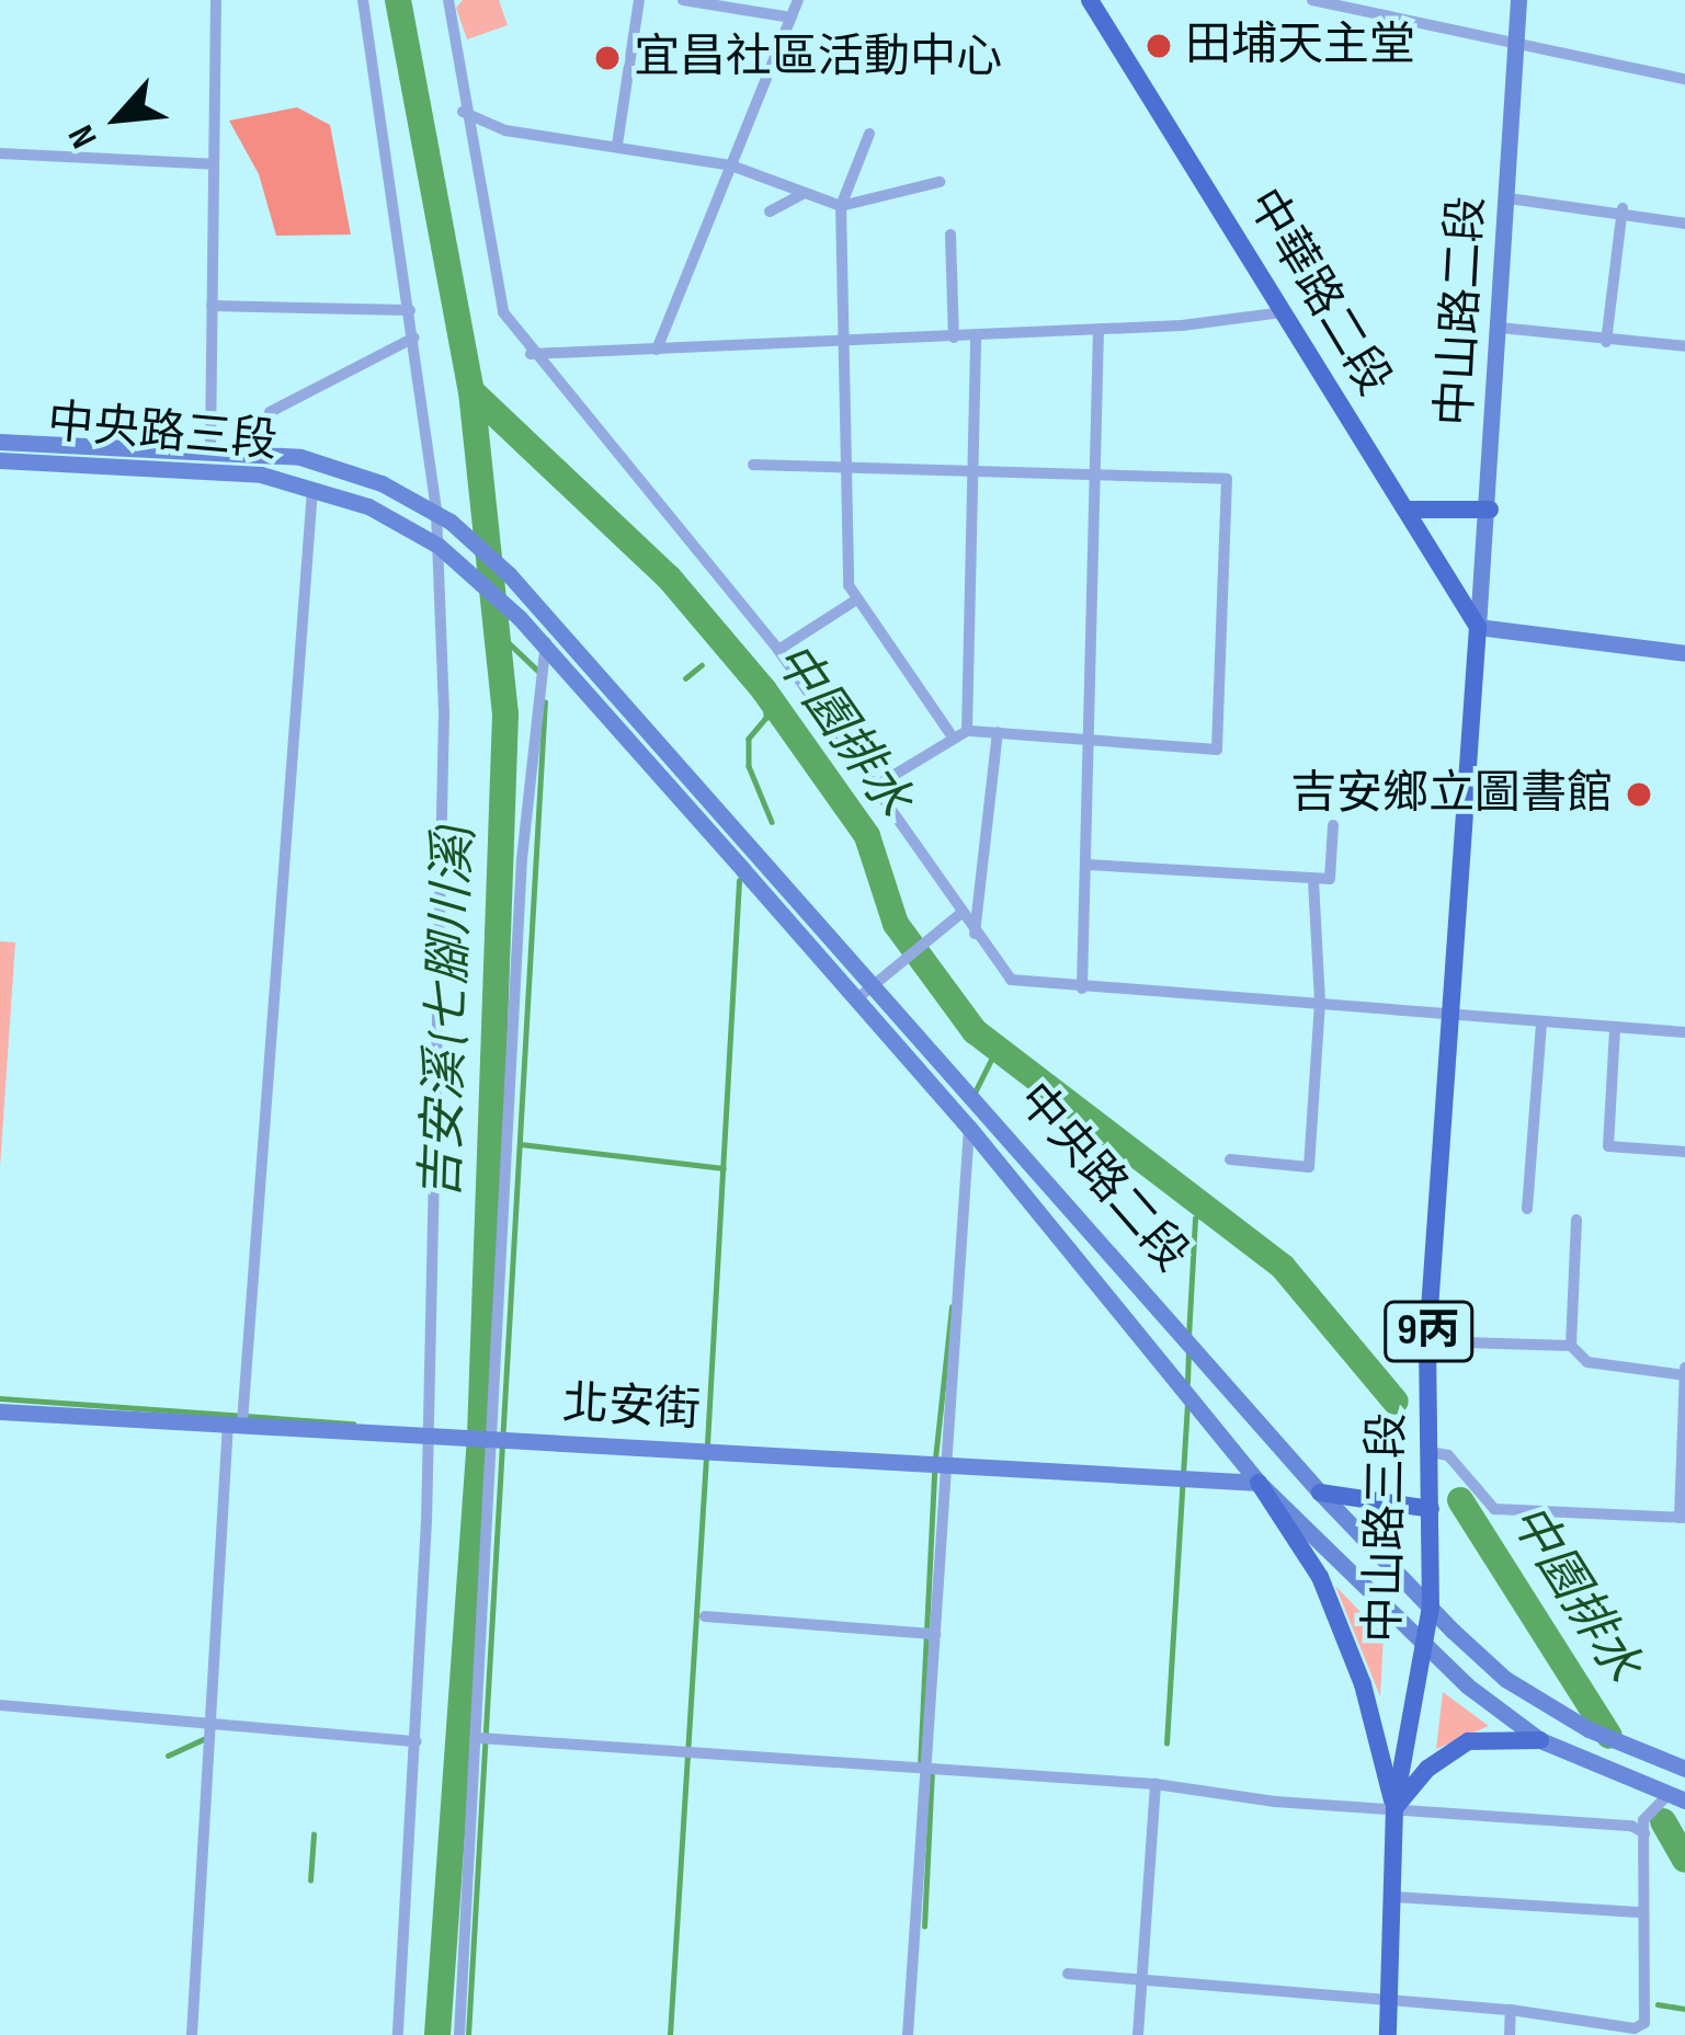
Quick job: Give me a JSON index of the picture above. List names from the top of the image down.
{
  "streets": {
    "main road": ["中華路二段", "9丙", "中山路三段"],
    "street": [
      "中山路二段",
      "中央路三段",
      "中央路二段",
      "北安街"
    ]
  },
  "crossings": [
    ["中華路二段", "中山路二段"],
    ["中華路二段", "中山路三段"],
    ["中山路二段", "中山路三段"],
    ["中央路三段", "中央路二段"],
    ["中央路二段", "北安街"],
    ["中央路二段", "中山路三段"]
  ],
  "water": ["中園排水", "吉安溪 (七腳川溪)"],
  "places": ["田埔天主堂", "宜昌社區活動中心", "吉安鄉立圖書館"],
  "north": "bottom left"
}
